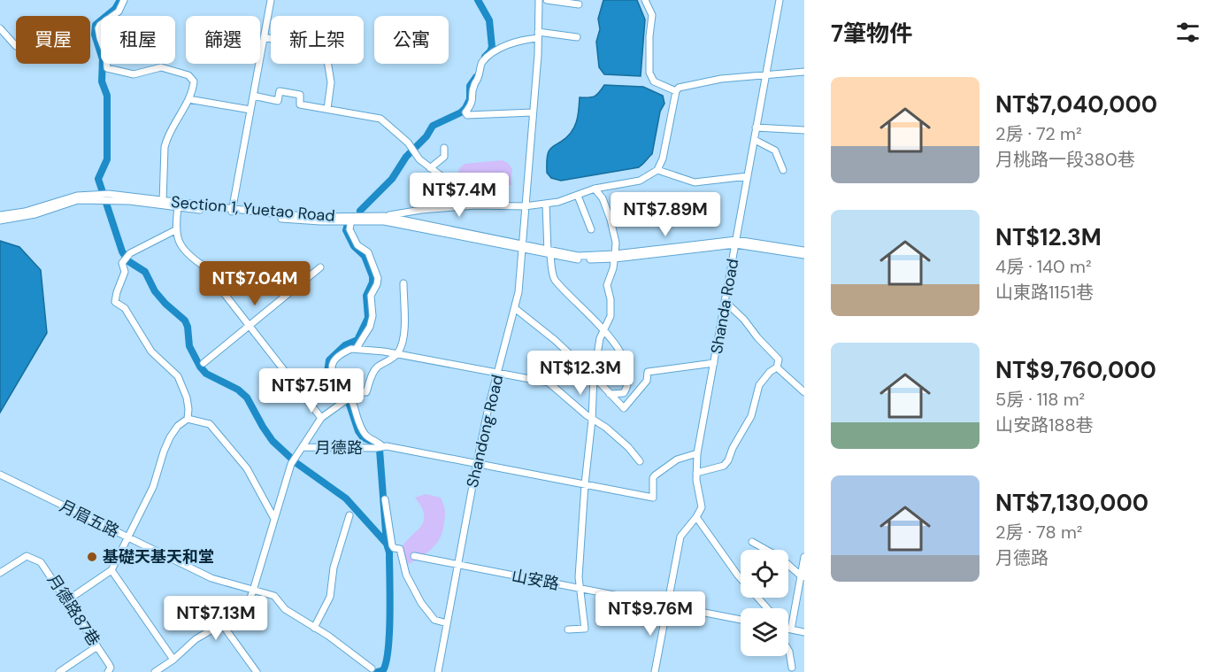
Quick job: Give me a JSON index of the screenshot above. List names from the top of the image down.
{
  "streets": {
    "street": [
      "Section 1, Yuetao Road",
      "Shanda Road",
      "Shandong Road",
      "月德路",
      "月眉五路",
      "山安路",
      "月德路87巷"
    ]
  },
  "crossings": [
    ["Section 1, Yuetao Road", "Shanda Road"],
    ["Section 1, Yuetao Road", "Shandong Road"],
    ["Shanda Road", "月德路"],
    ["Shandong Road", "月德路"],
    ["Shandong Road", "山安路"],
    ["月德路", "月眉五路"]
  ],
  "places": ["基礎天基天和堂"],
  "page": {
    "heading": "7筆物件",
    "chip": [
      "買屋",
      "租屋",
      "篩選",
      "新上架",
      "公寓"
    ],
    "list": [
      {
        "name": "NT$7,040,000",
        "note": "2房 · 72 m² · 月桃路一段380巷"
      },
      {
        "name": "NT$12.3M",
        "note": "4房 · 140 m² · 山東路1151巷"
      },
      {
        "name": "NT$9,760,000",
        "note": "5房 · 118 m² · 山安路188巷"
      },
      {
        "name": "NT$7,130,000",
        "note": "2房 · 78 m² · 月德路"
      }
    ],
    "price": [
      "NT$7.4M",
      "NT$7.89M",
      "NT$7.04M",
      "NT$12.3M",
      "NT$7.51M",
      "NT$9.76M",
      "NT$7.13M"
    ]
  }
}
